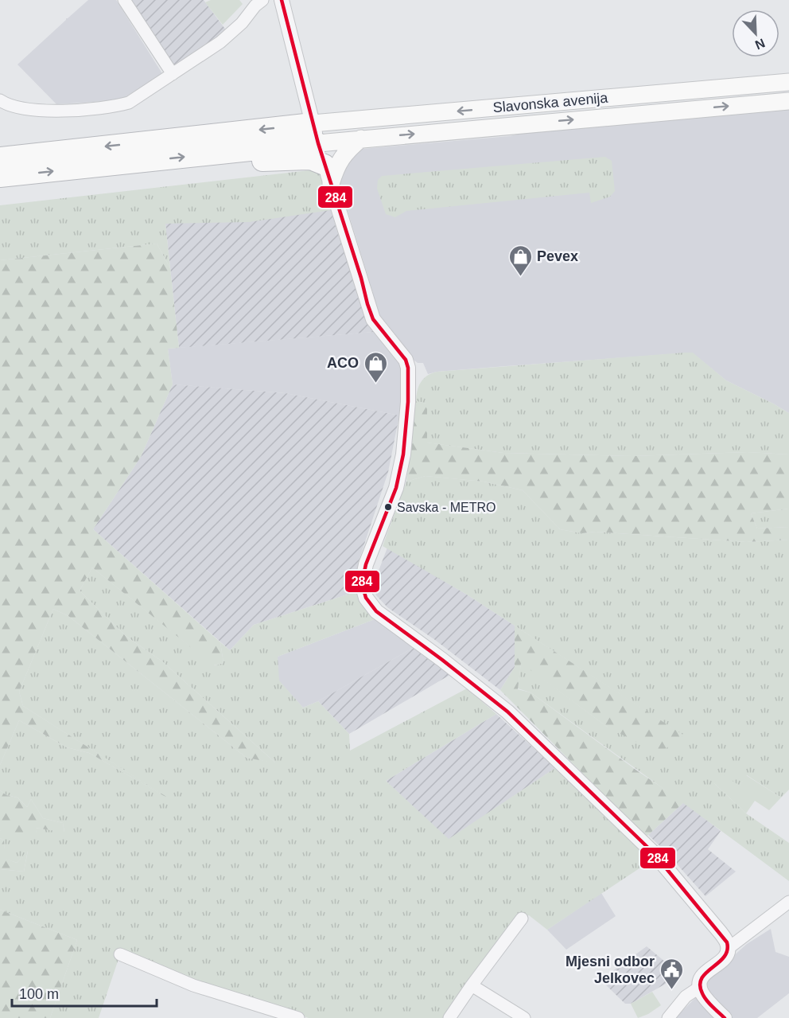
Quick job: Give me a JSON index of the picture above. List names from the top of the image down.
{
  "streets": {
    "main road": ["Slavonska avenija"]
  },
  "places": {
    "shop": ["Pevex", "ACO"],
    "other": ["Savska - METRO"],
    "public building": ["Mjesni odbor Jelkovec"]
  },
  "lines": ["transit line 284"],
  "scale_bar": "100 m",
  "north": "bottom right"
}
